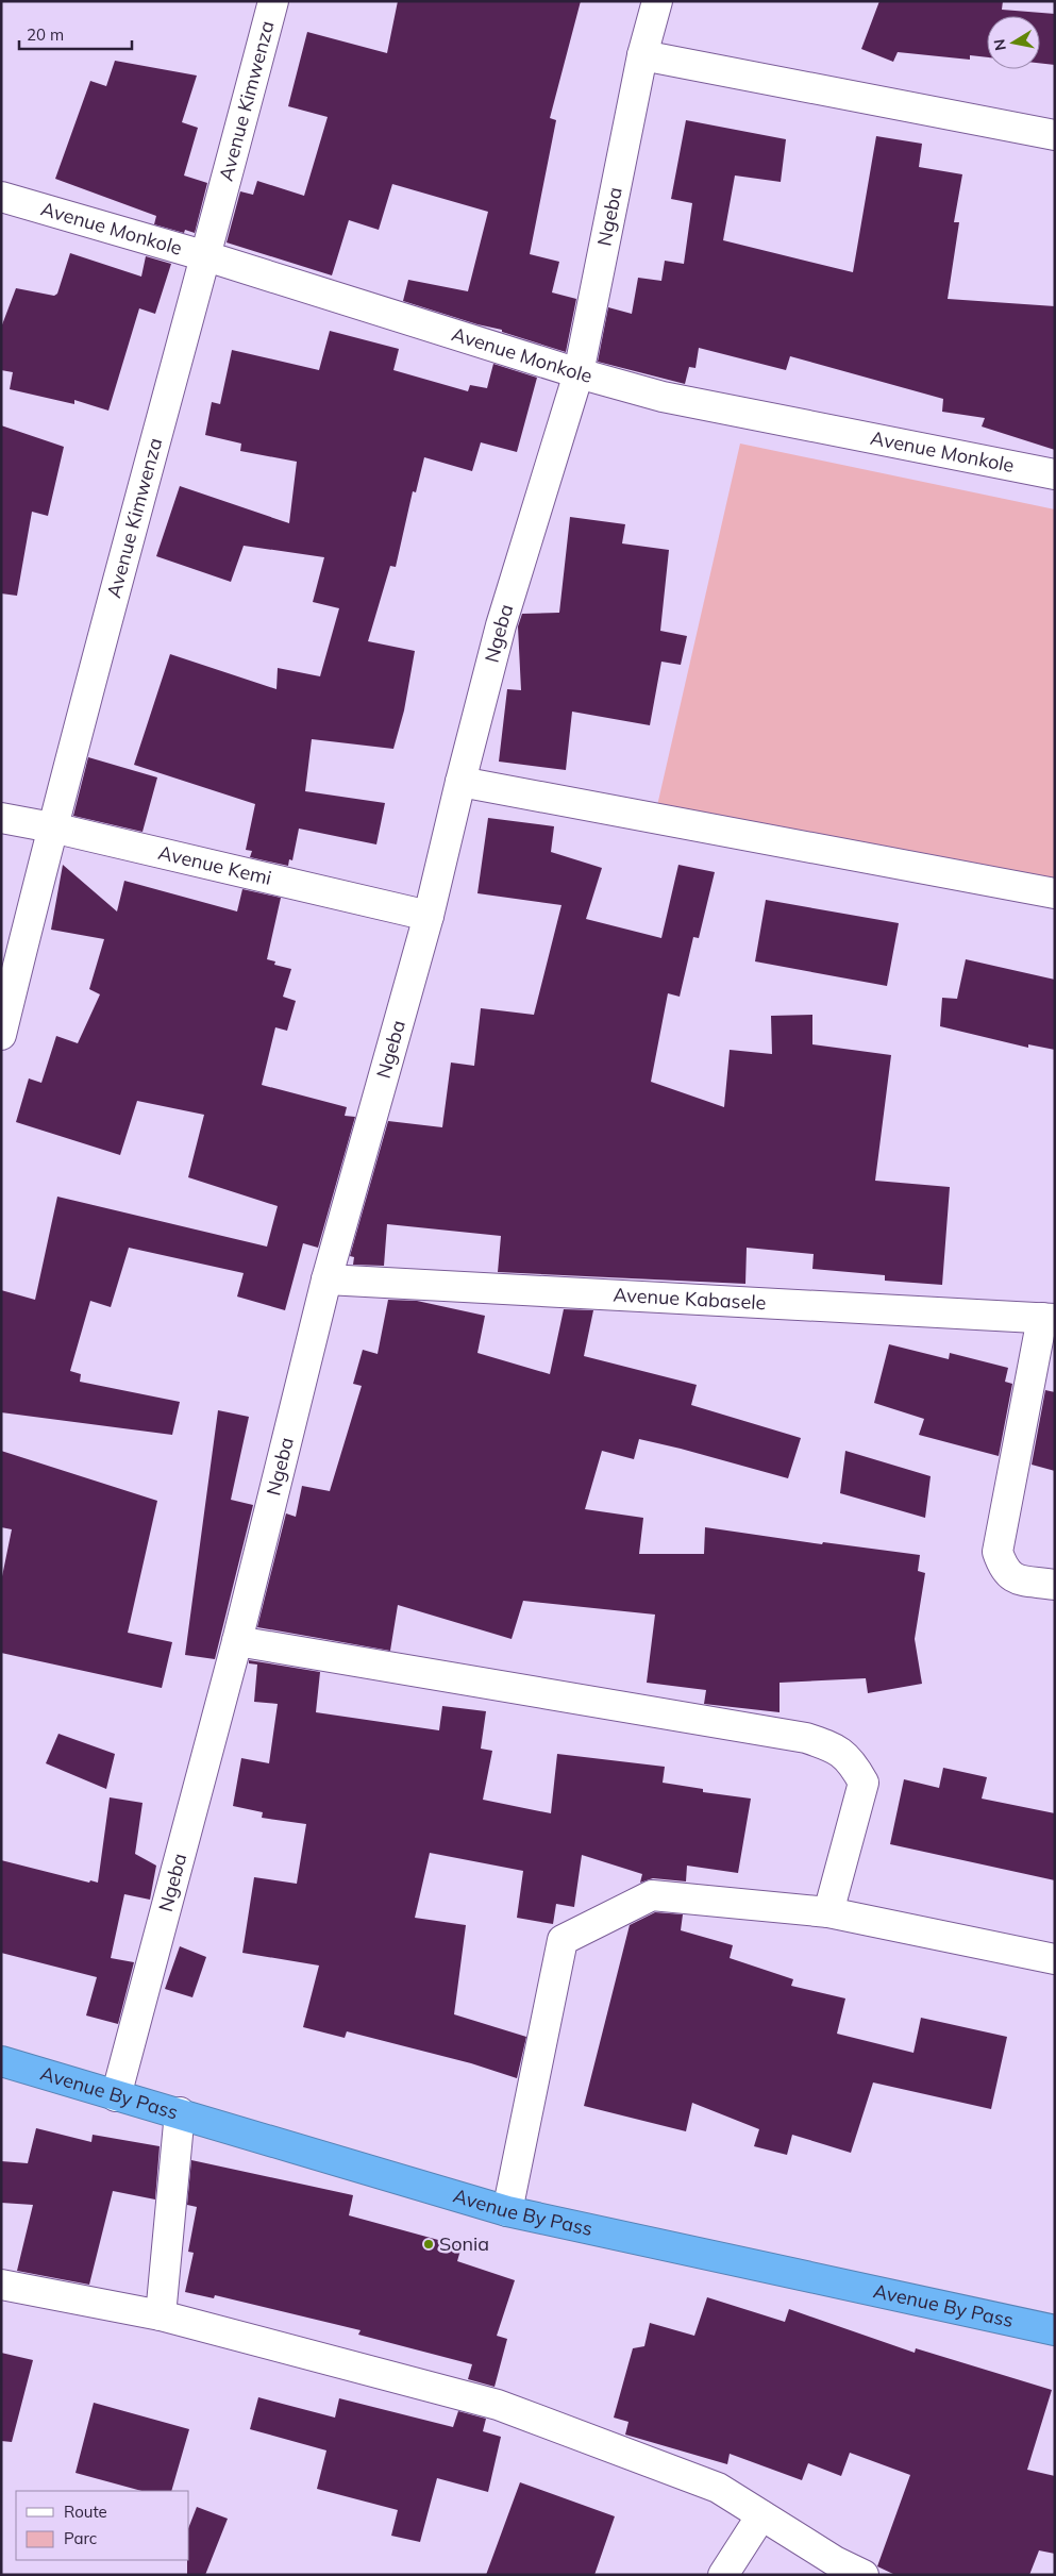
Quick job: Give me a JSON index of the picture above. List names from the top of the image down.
{
  "streets": {
    "highway": ["Avenue By Pass"],
    "street": [
      "Avenue Kimwenza",
      "Ngeba",
      "Avenue Monkole",
      "Avenue Kemi",
      "Avenue Kabasele"
    ]
  },
  "crossings": [
    ["Avenue Kimwenza", "Avenue Monkole"],
    ["Avenue Kimwenza", "Avenue Kemi"],
    ["Ngeba", "Avenue Monkole"],
    ["Ngeba", "Avenue Kemi"],
    ["Ngeba", "Avenue Kabasele"],
    ["Ngeba", "Avenue By Pass"]
  ],
  "places": ["Sonia"],
  "legend": ["Route", "Parc"],
  "scale_bar": "20 m",
  "north": "left"
}
